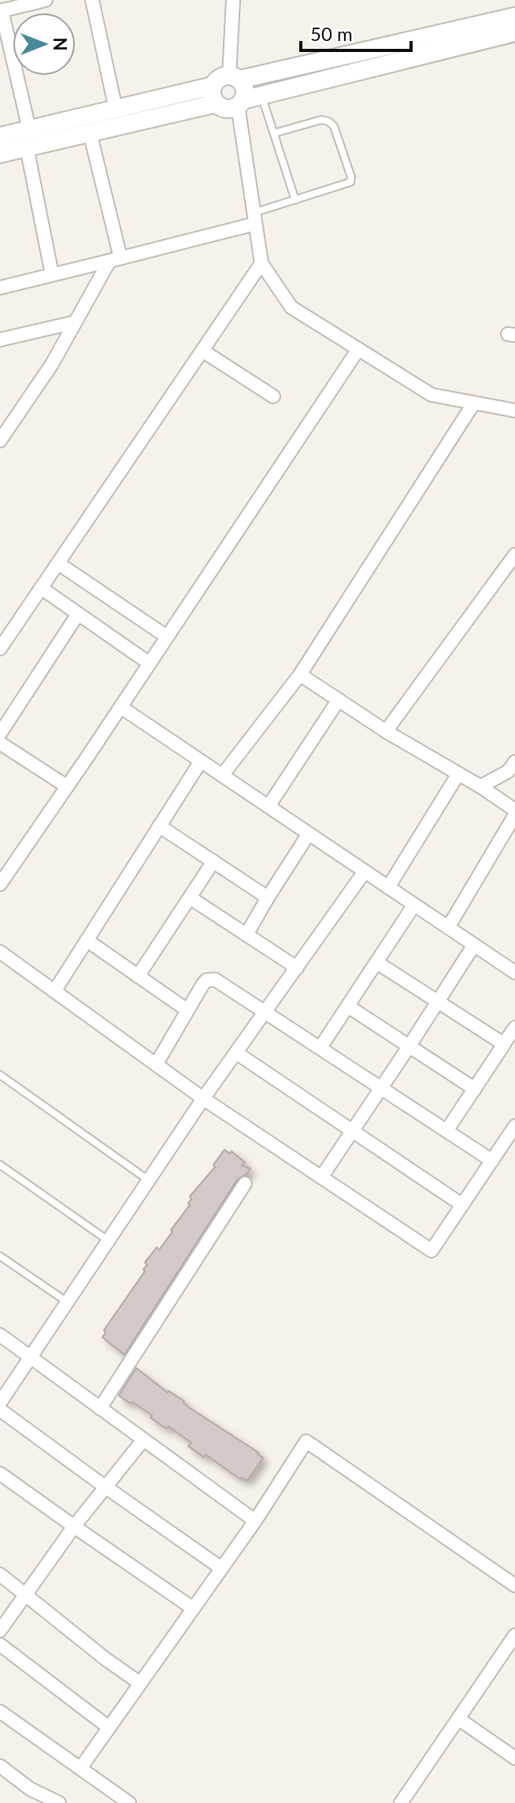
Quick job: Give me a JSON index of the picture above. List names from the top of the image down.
{
  "scale_bar": "50 m",
  "north": "right"
}
